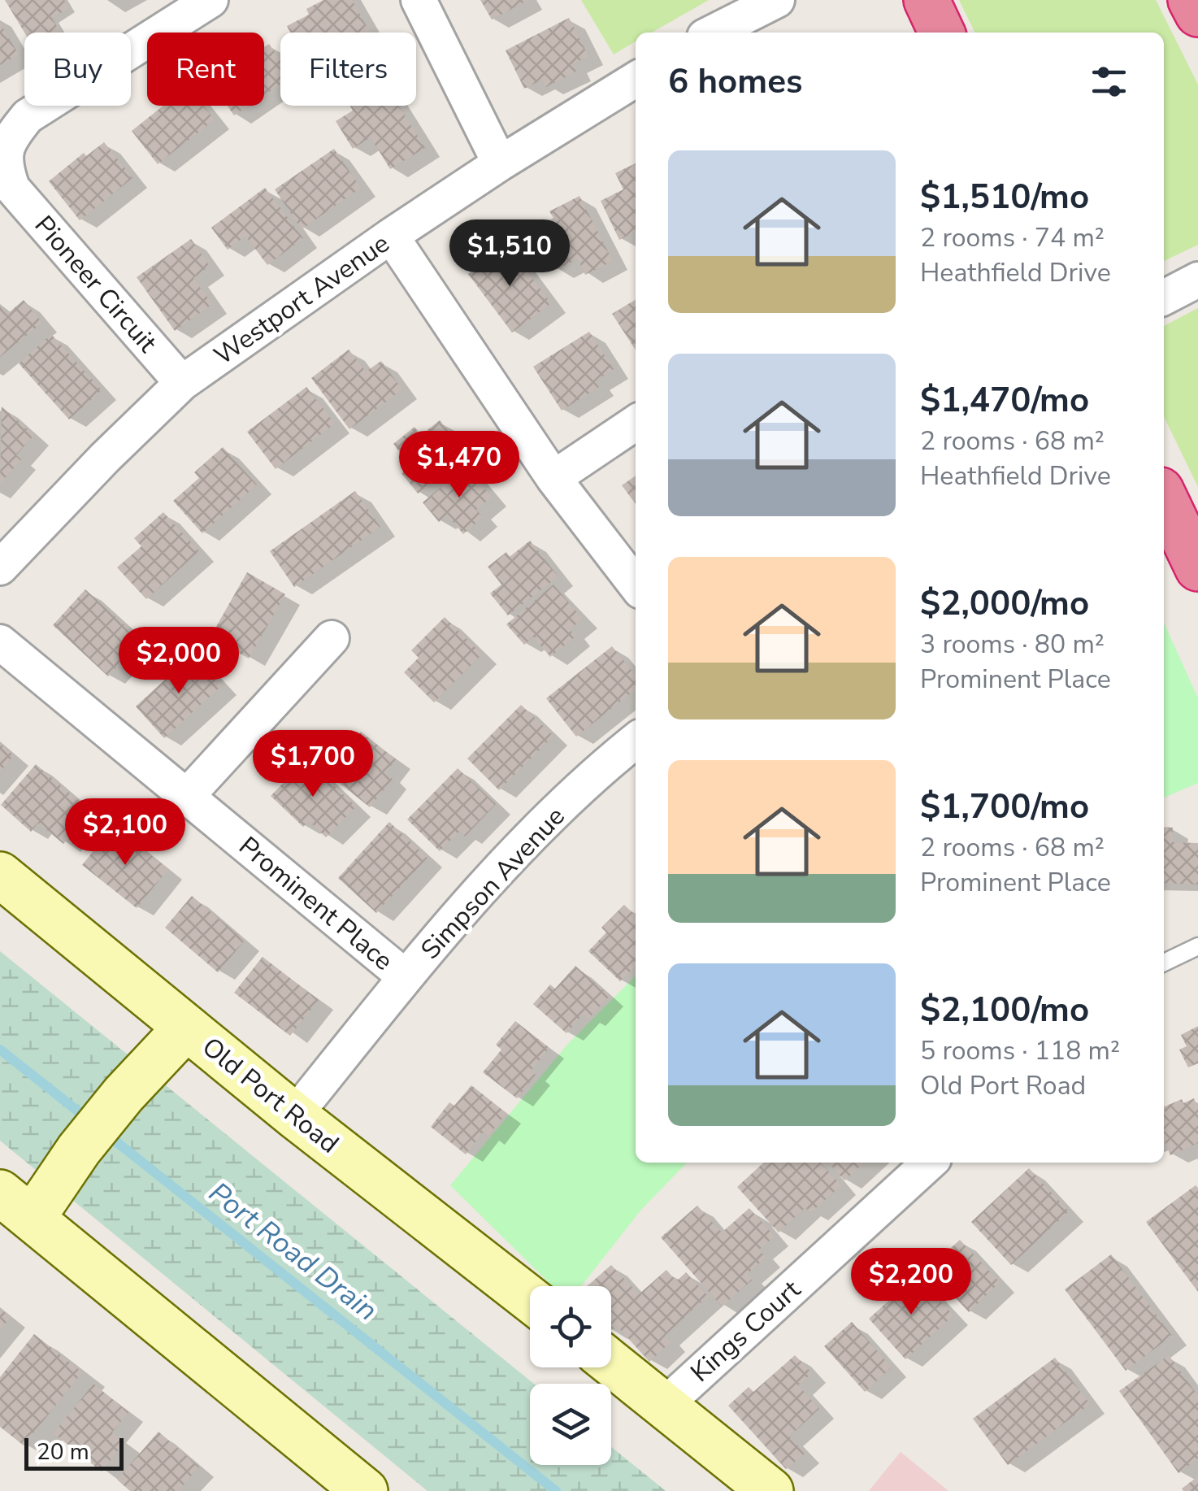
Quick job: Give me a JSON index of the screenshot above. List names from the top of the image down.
{
  "streets": {
    "main road": ["Old Port Road"],
    "street": [
      "Pioneer Circuit",
      "Westport Avenue",
      "Simpson Avenue",
      "Prominent Place",
      "Kings Court"
    ]
  },
  "crossings": [
    ["Pioneer Circuit", "Westport Avenue"],
    ["Simpson Avenue", "Prominent Place"],
    ["Simpson Avenue", "Old Port Road"]
  ],
  "water": ["Port Road Drain"],
  "scale_bar": "20 m",
  "page": {
    "chip": ["Buy", "Rent", "Filters"],
    "heading": "6 homes",
    "list": [
      {
        "name": "$1,510/mo",
        "note": "2 rooms · 74 m² · Heathfield Drive"
      },
      {
        "name": "$1,470/mo",
        "note": "2 rooms · 68 m² · Heathfield Drive"
      },
      {
        "name": "$2,000/mo",
        "note": "3 rooms · 80 m² · Prominent Place"
      },
      {
        "name": "$1,700/mo",
        "note": "2 rooms · 68 m² · Prominent Place"
      },
      {
        "name": "$2,100/mo",
        "note": "5 rooms · 118 m² · Old Port Road"
      }
    ],
    "price": [
      "$1,510",
      "$1,470",
      "$2,000",
      "$1,700",
      "$2,100",
      "$2,200"
    ],
    "scale": "20 m"
  }
}
